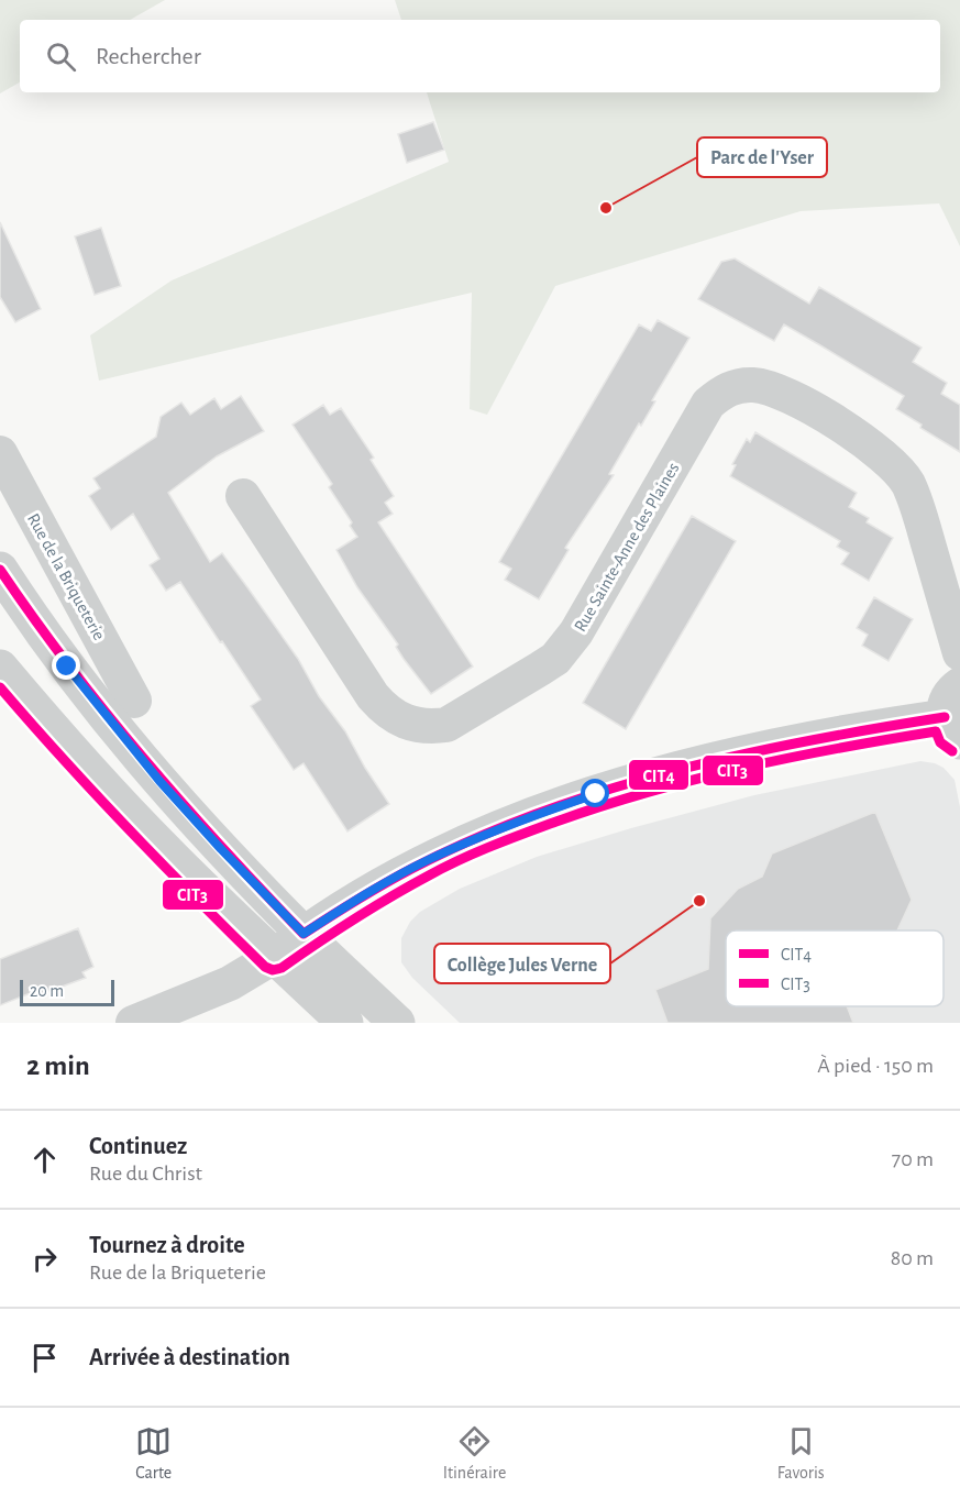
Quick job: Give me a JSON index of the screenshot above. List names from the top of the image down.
{
  "streets": {
    "street": ["Rue Sainte-Anne des Plaines", "Rue de la Briqueterie"]
  },
  "places": ["Parc de l'Yser", "Collège Jules Verne"],
  "lines": ["transit line CIT4", "transit line CIT3"],
  "legend": ["CIT4", "CIT3"],
  "scale_bar": "20 m",
  "page": {
    "search": "Rechercher",
    "scale": "20 m",
    "heading": ["2 min", "À pied · 150 m"],
    "list": [
      ["Continuez", "Rue du Christ", "70 m"],
      ["Tournez à droite", "Rue de la Briqueterie", "80 m"],
      "Arrivée à destination"
    ],
    "nav": ["Carte", "Itinéraire", "Favoris"]
  }
}
